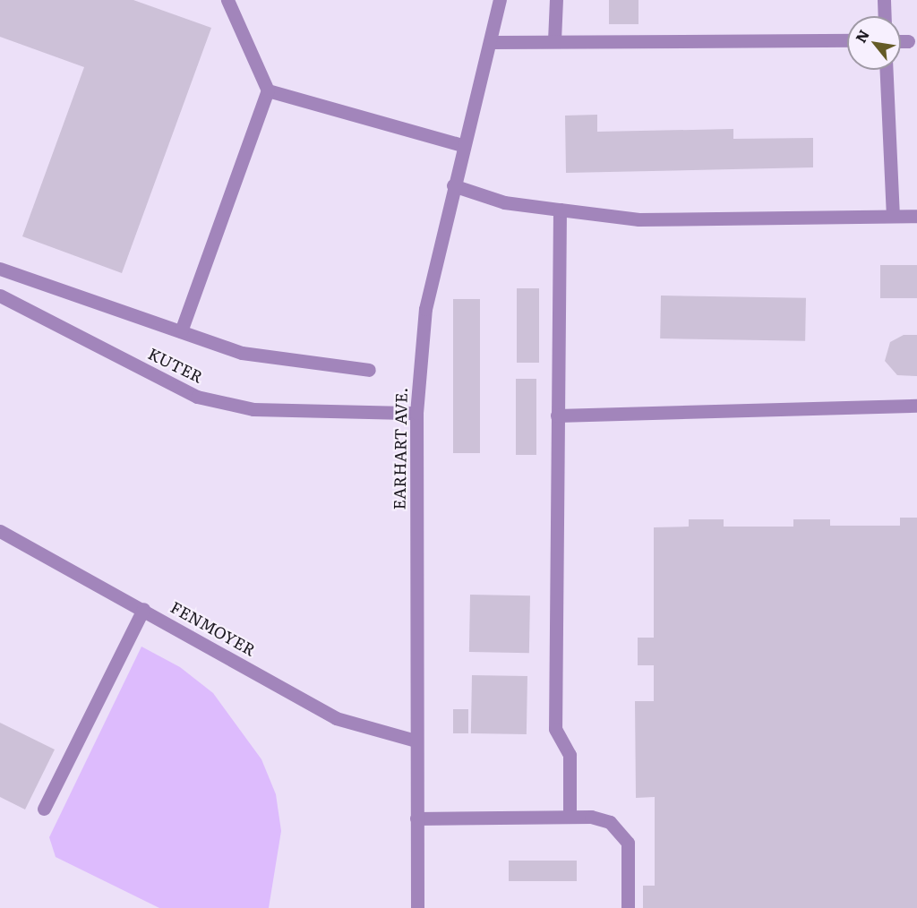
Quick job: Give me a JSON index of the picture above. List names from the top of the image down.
{
  "streets": {
    "lane": ["KUTER", "EARHART AVE.", "FENMOYER"]
  },
  "crossings": [
    ["KUTER", "EARHART AVE."],
    ["EARHART AVE.", "FENMOYER"]
  ],
  "north": "top left"
}
